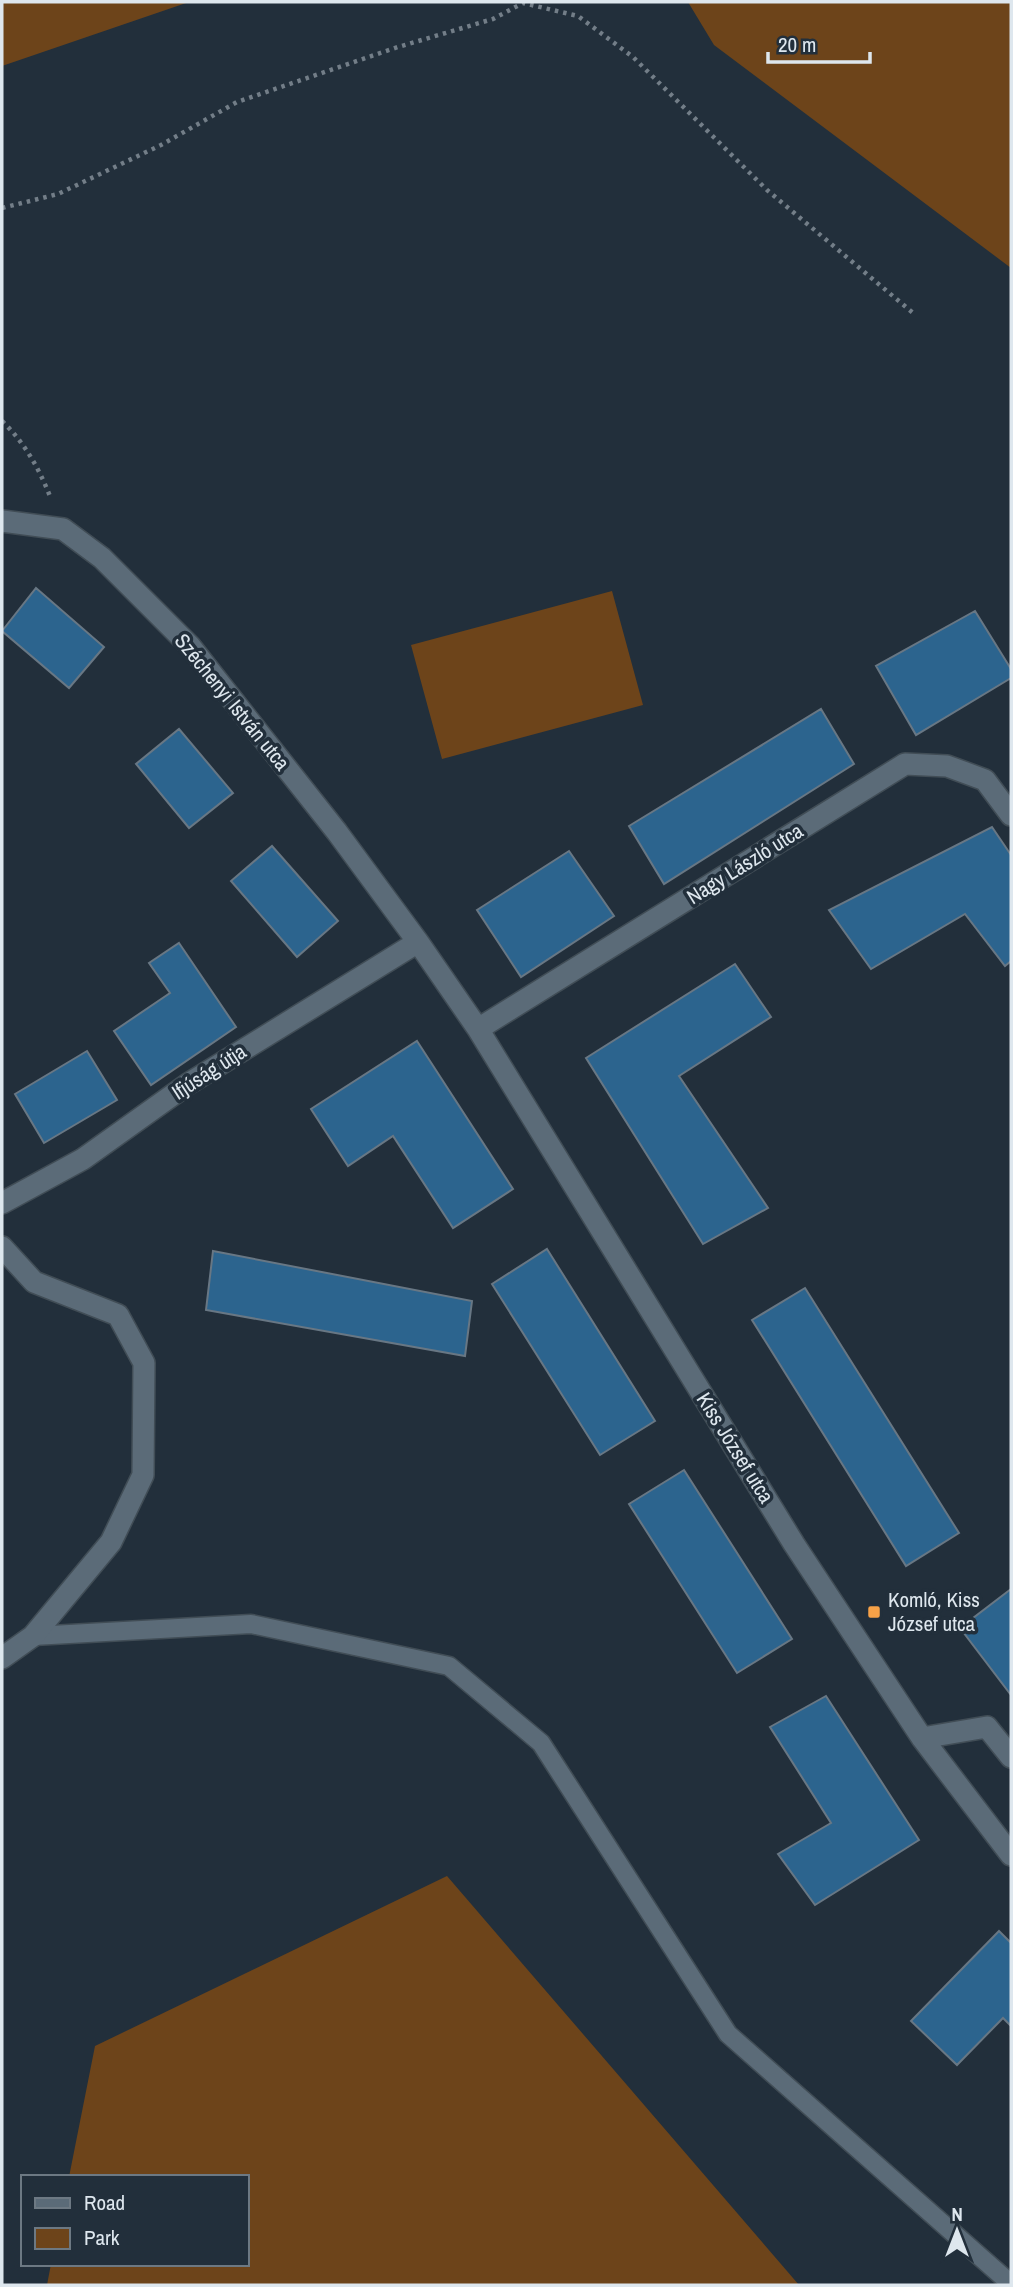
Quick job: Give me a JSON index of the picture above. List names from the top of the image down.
{
  "streets": {
    "street": [
      "Széchenyi István utca",
      "Nagy László utca",
      "Ifjúság útja",
      "Kiss József utca"
    ]
  },
  "crossings": [
    ["Széchenyi István utca", "Nagy László utca"],
    ["Széchenyi István utca", "Ifjúság útja"],
    ["Széchenyi István utca", "Kiss József utca"],
    ["Nagy László utca", "Kiss József utca"]
  ],
  "places": {
    "transit": ["Komló, Kiss József utca"]
  },
  "legend": ["Road", "Park"],
  "scale_bar": "20 m",
  "north": "top"
}
